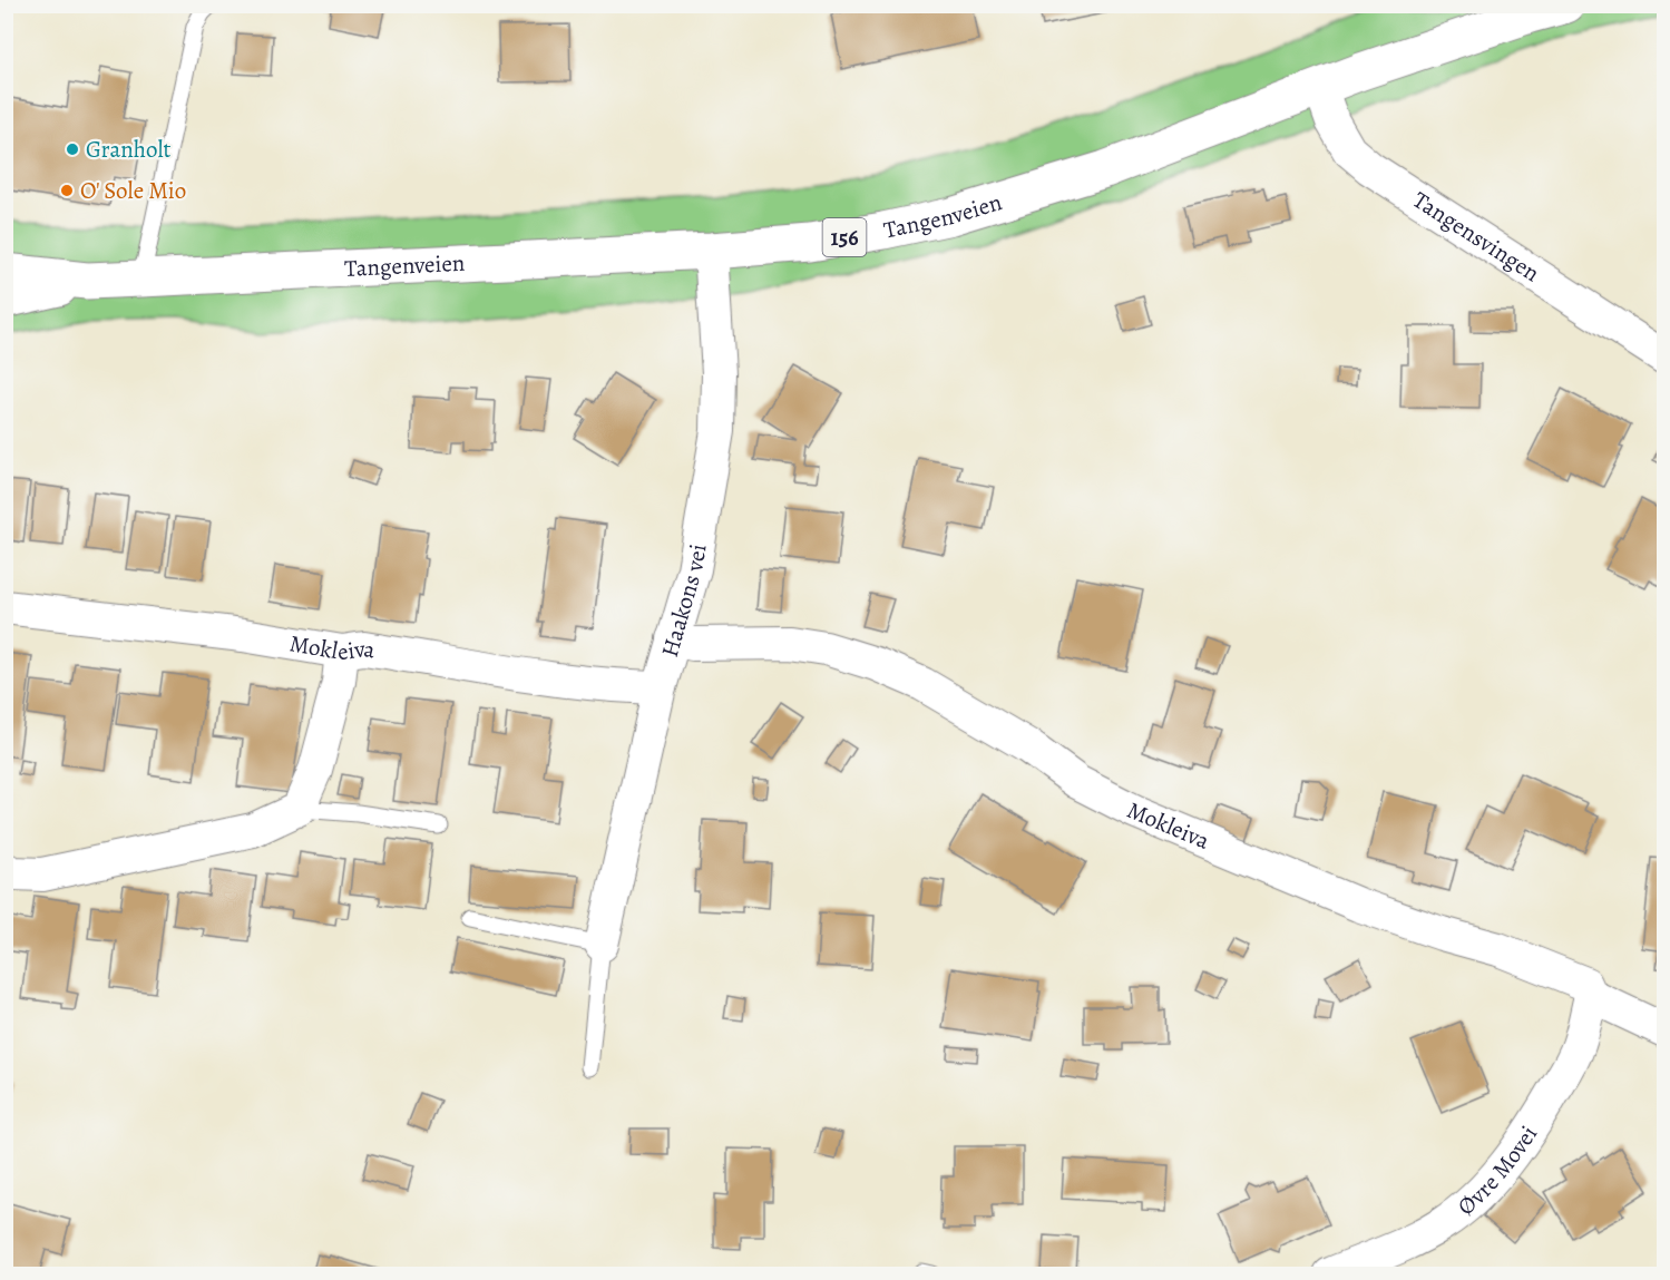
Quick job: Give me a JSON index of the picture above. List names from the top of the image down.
{
  "streets": {
    "main road": ["Tangenveien", "156"],
    "street": [
      "Tangensvingen",
      "Haakons vei",
      "Mokleiva",
      "Øvre Movei"
    ]
  },
  "crossings": [
    ["Tangenveien", "Tangensvingen"],
    ["Tangenveien", "Haakons vei"],
    ["Haakons vei", "Mokleiva"],
    ["Mokleiva", "Øvre Movei"]
  ],
  "places": ["Granholt", "O' Sole Mio"]
}
